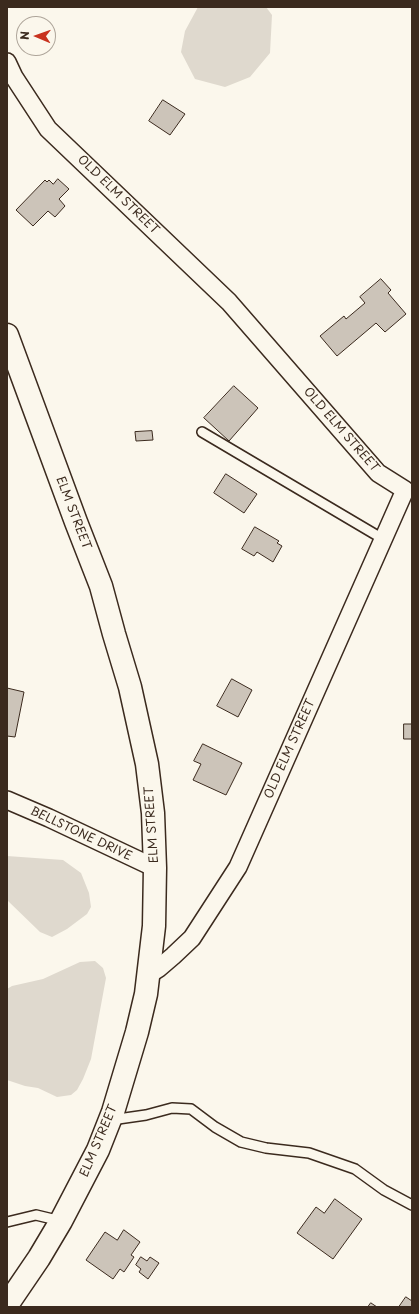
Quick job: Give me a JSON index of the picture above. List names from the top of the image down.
{
  "streets": {
    "main road": ["ELM STREET"],
    "street": ["OLD ELM STREET", "BELLSTONE DRIVE"]
  },
  "crossings": [
    ["OLD ELM STREET", "ELM STREET"],
    ["ELM STREET", "BELLSTONE DRIVE"]
  ],
  "north": "left"
}
